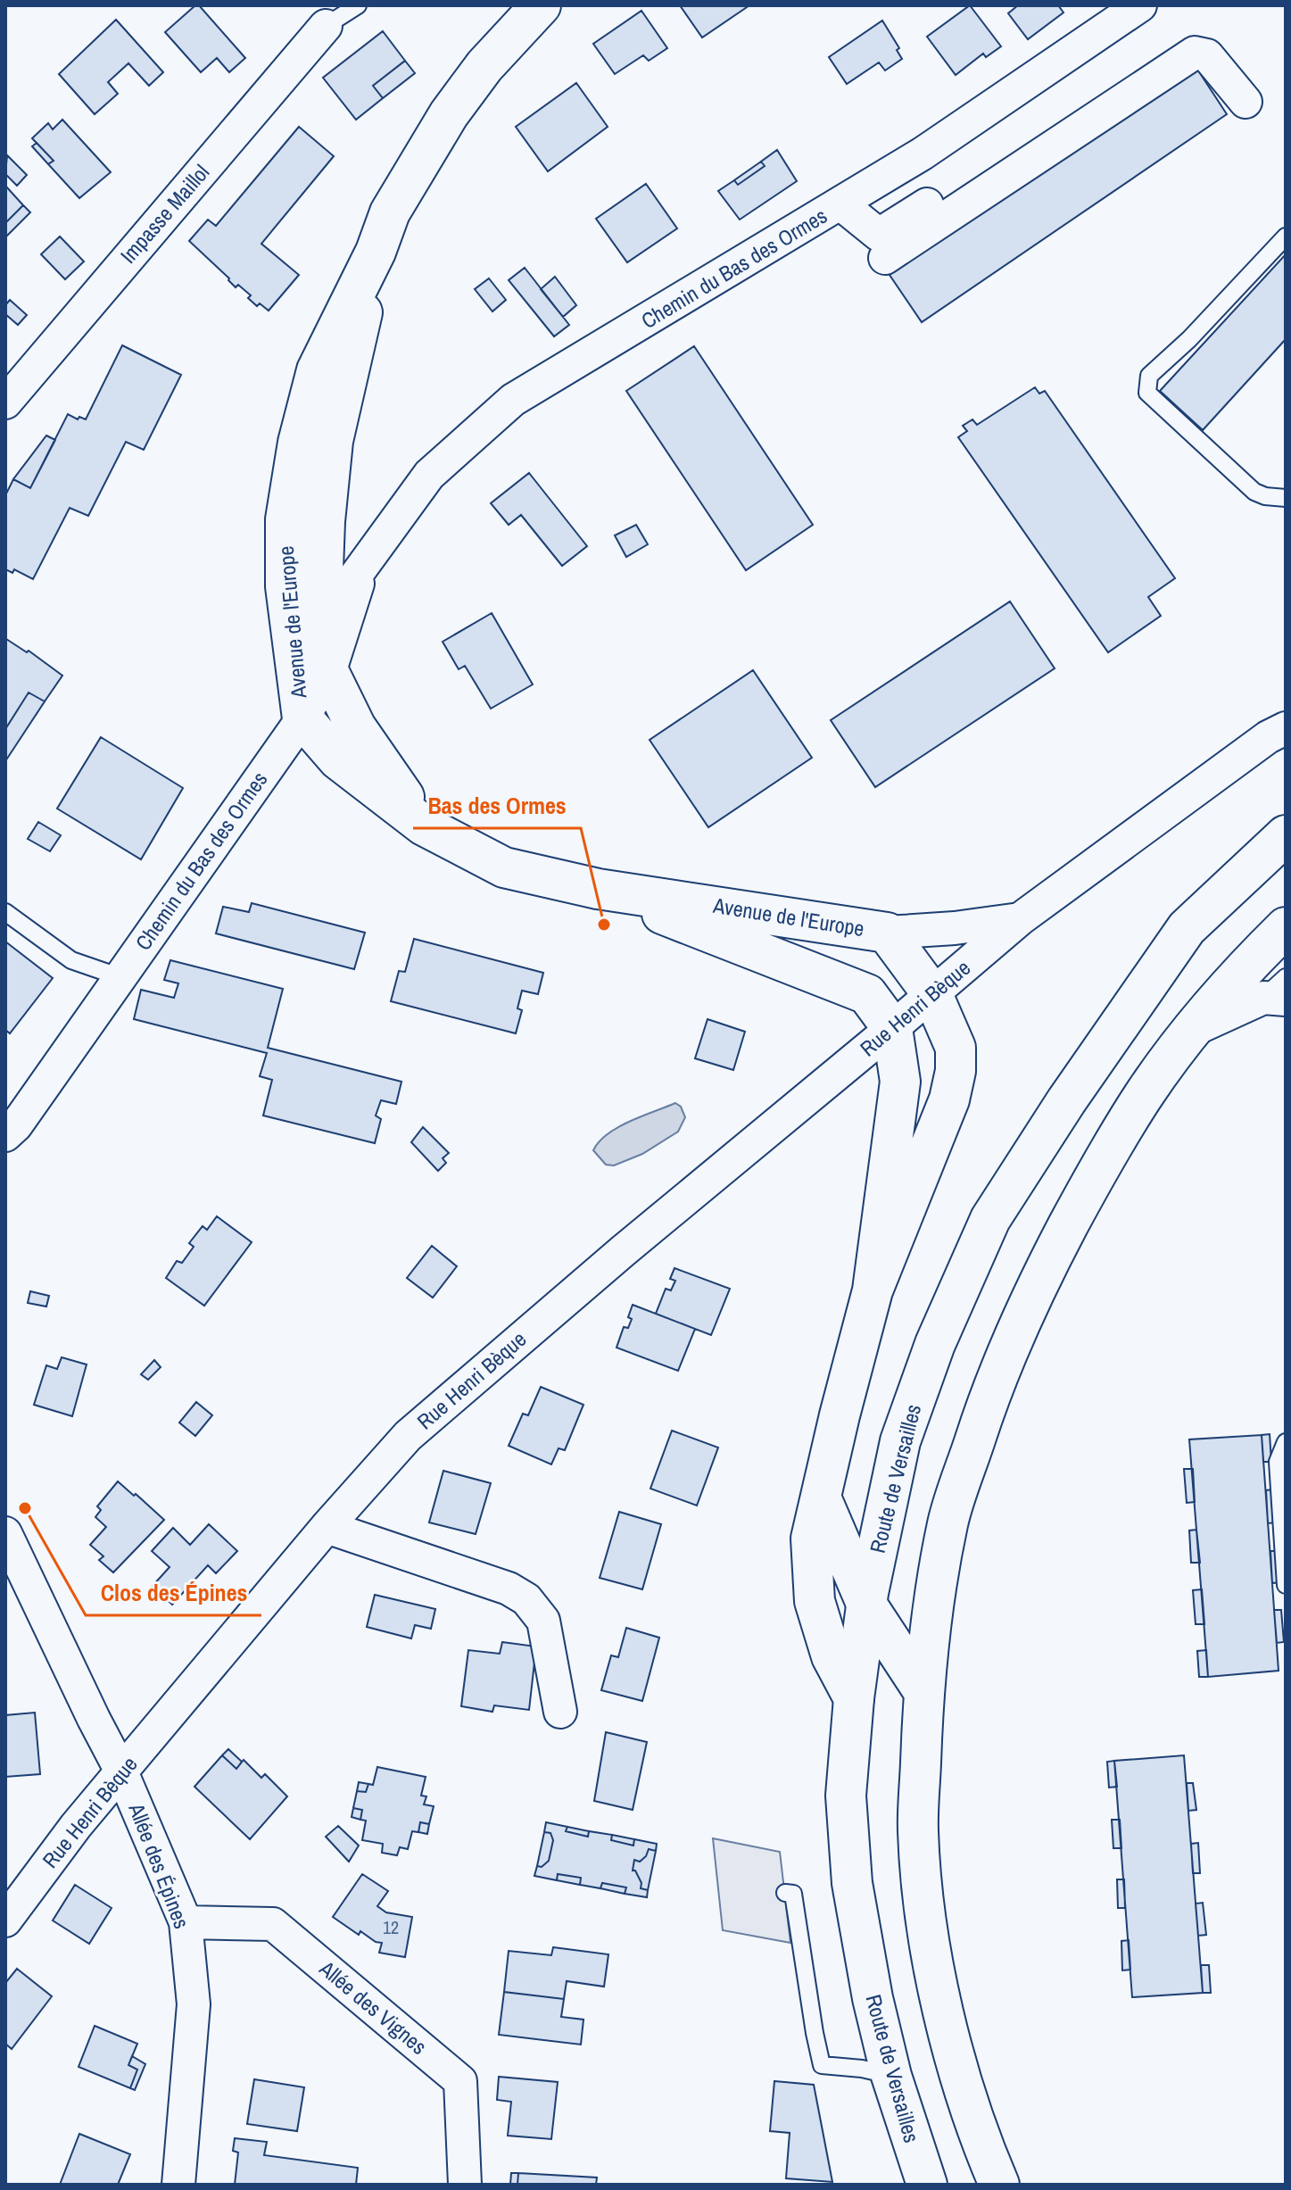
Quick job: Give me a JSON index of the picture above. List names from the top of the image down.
{
  "streets": {
    "street": [
      "Impasse Maillol",
      "Chemin du Bas des Ormes",
      "Avenue de l'Europe",
      "Rue Henri Bèque",
      "Route de Versailles",
      "Allée des Épines",
      "Allée des Vignes"
    ]
  },
  "crossings": [
    ["Chemin du Bas des Ormes", "Avenue de l'Europe"],
    ["Avenue de l'Europe", "Rue Henri Bèque"],
    ["Avenue de l'Europe", "Route de Versailles"],
    ["Rue Henri Bèque", "Allée des Épines"],
    ["Allée des Épines", "Allée des Vignes"]
  ],
  "places": ["Bas des Ormes", "Clos des Épines"],
  "house_numbers": ["12"]
}
